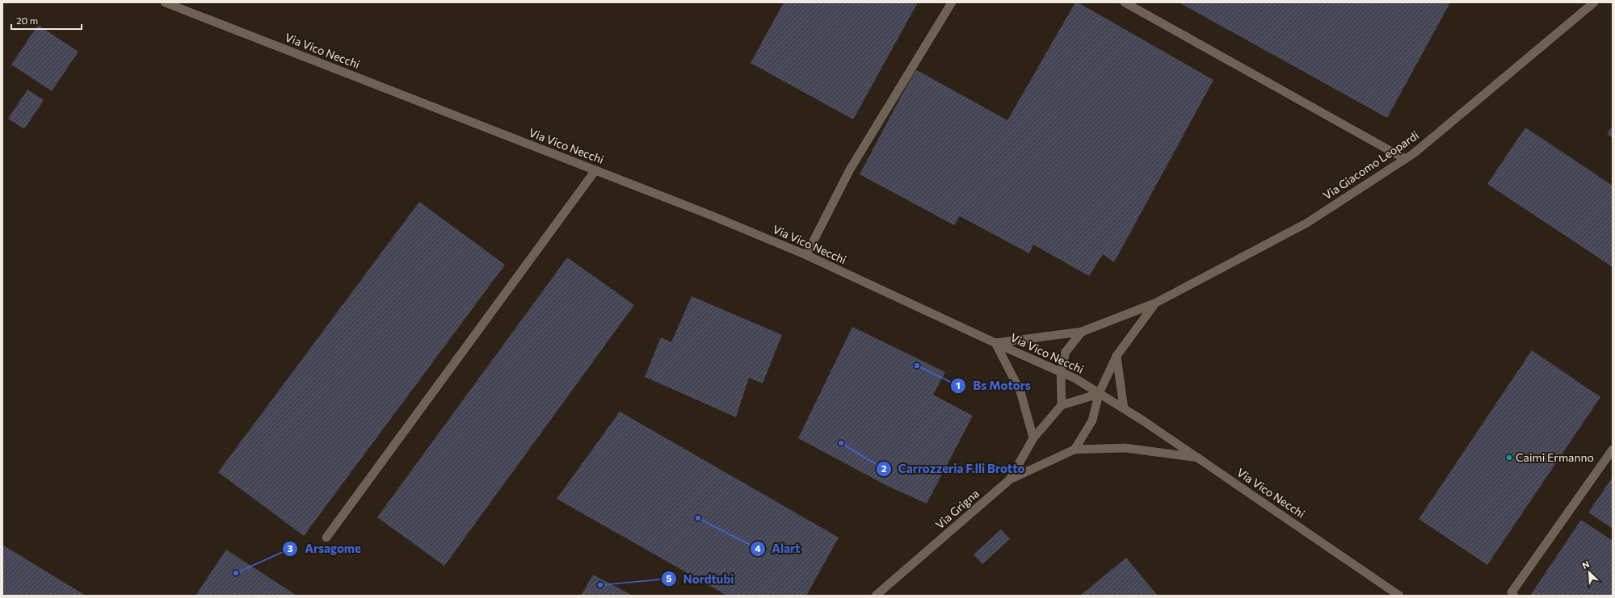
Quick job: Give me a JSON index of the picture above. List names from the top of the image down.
{
  "streets": {
    "street": ["Via Vico Necchi", "Via Giacomo Leopardi", "Via Grigna"]
  },
  "crossings": [
    ["Via Vico Necchi", "Via Giacomo Leopardi"],
    ["Via Vico Necchi", "Via Grigna"]
  ],
  "places": [
    "Bs Motors",
    "Carrozzeria F.lli Brotto",
    "Caimi Ermanno",
    "Alart",
    "Arsagome",
    "Nordtubi"
  ],
  "scale_bar": "20 m",
  "north": "top left"
}
